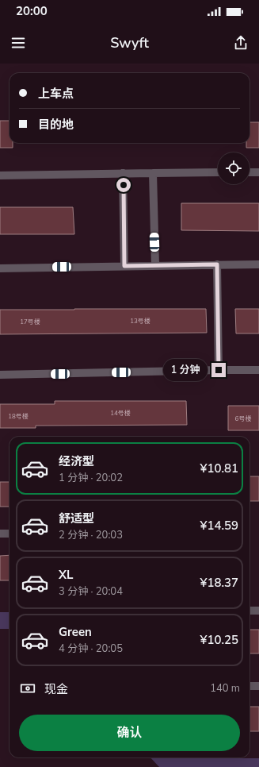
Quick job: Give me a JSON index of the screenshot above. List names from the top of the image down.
{
  "house_numbers": [
    "13号楼",
    "17号楼",
    "14号楼",
    "18号楼",
    "6号楼"
  ],
  "page": {
    "status": "20:00",
    "header": "Swyft",
    "banner": ["上车点", "目的地"],
    "bubble": "1 分钟",
    "list": [
      {
        "name": "经济型",
        "note": "1 分钟 · 20:02",
        "value": "¥10.81"
      },
      {
        "name": "舒适型",
        "note": "2 分钟 · 20:03",
        "value": "¥14.59"
      },
      {
        "name": "XL",
        "note": "3 分钟 · 20:04",
        "value": "¥18.37"
      },
      {
        "name": "Green",
        "note": "4 分钟 · 20:05",
        "value": "¥10.25"
      }
    ],
    "pay": ["现金", "140 m"],
    "buttons": "确认"
  }
}
